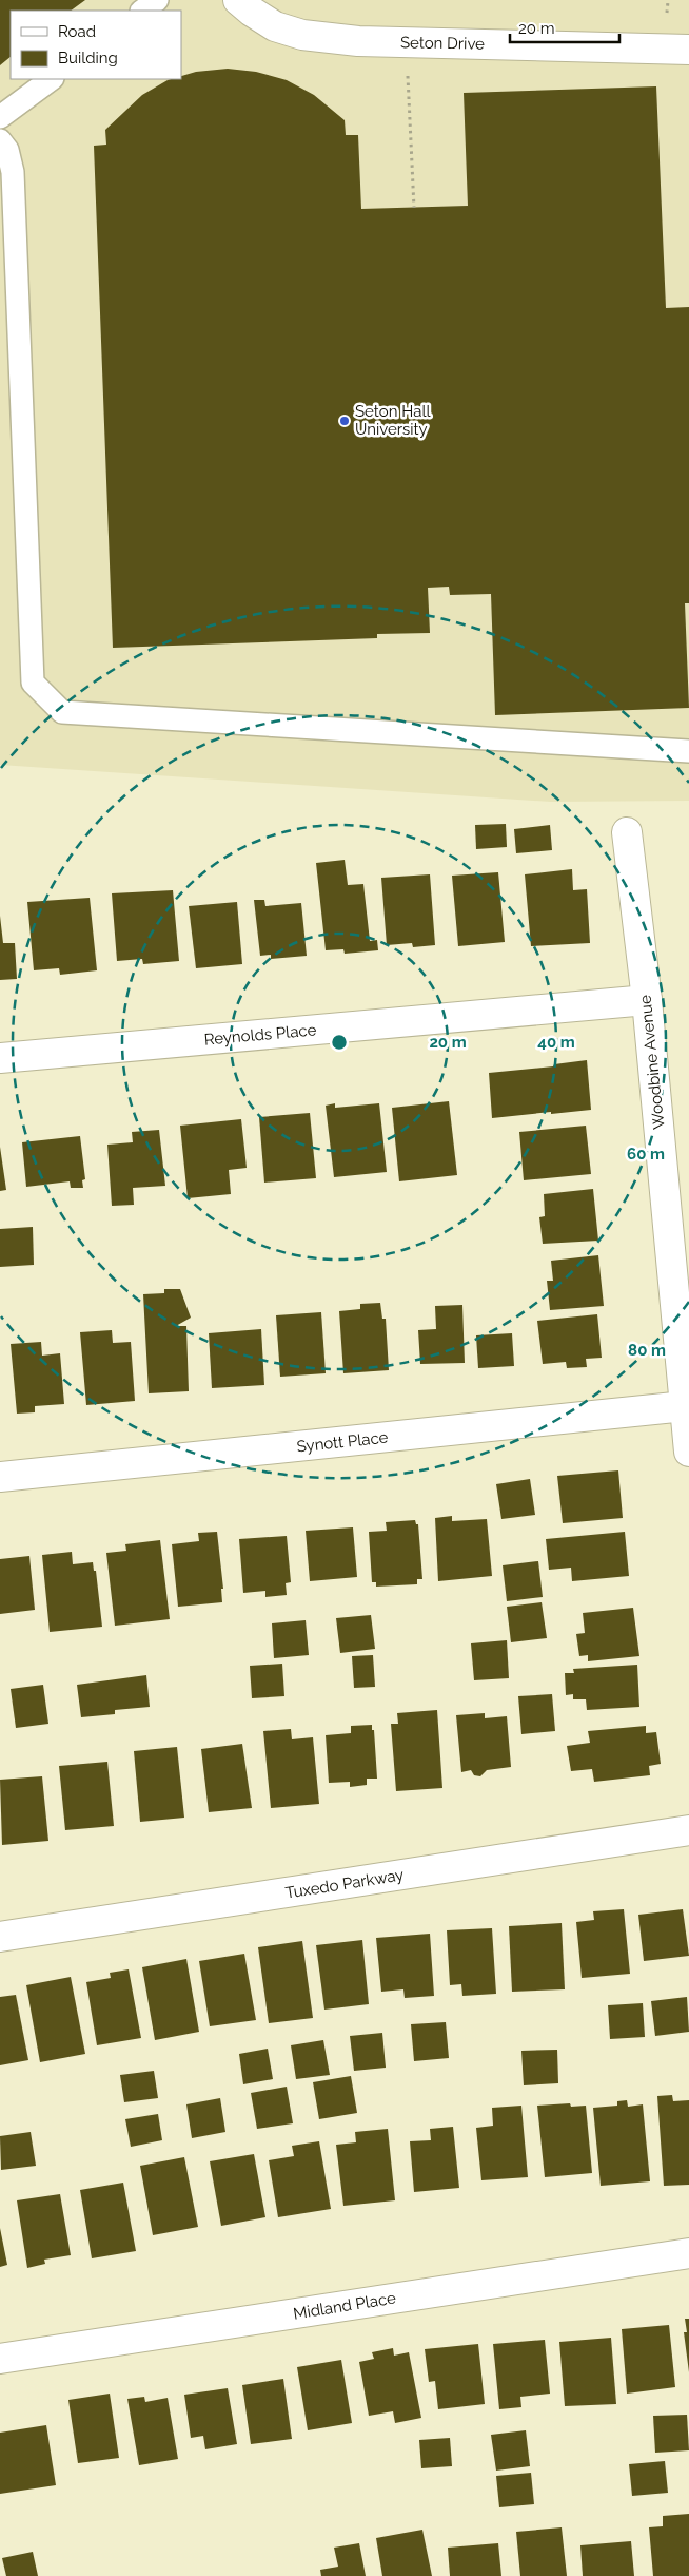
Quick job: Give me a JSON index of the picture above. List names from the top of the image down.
{
  "streets": {
    "street": [
      "Seton Drive",
      "Reynolds Place",
      "Woodbine Avenue",
      "Synott Place",
      "Tuxedo Parkway",
      "Midland Place"
    ]
  },
  "crossings": [
    ["Reynolds Place", "Woodbine Avenue"],
    ["Woodbine Avenue", "Synott Place"]
  ],
  "places": ["Seton Hall University"],
  "legend": ["Road", "Building"],
  "scale_bar": "20 m",
  "rings": [
    "20 m",
    "40 m",
    "60 m",
    "80 m"
  ]
}
